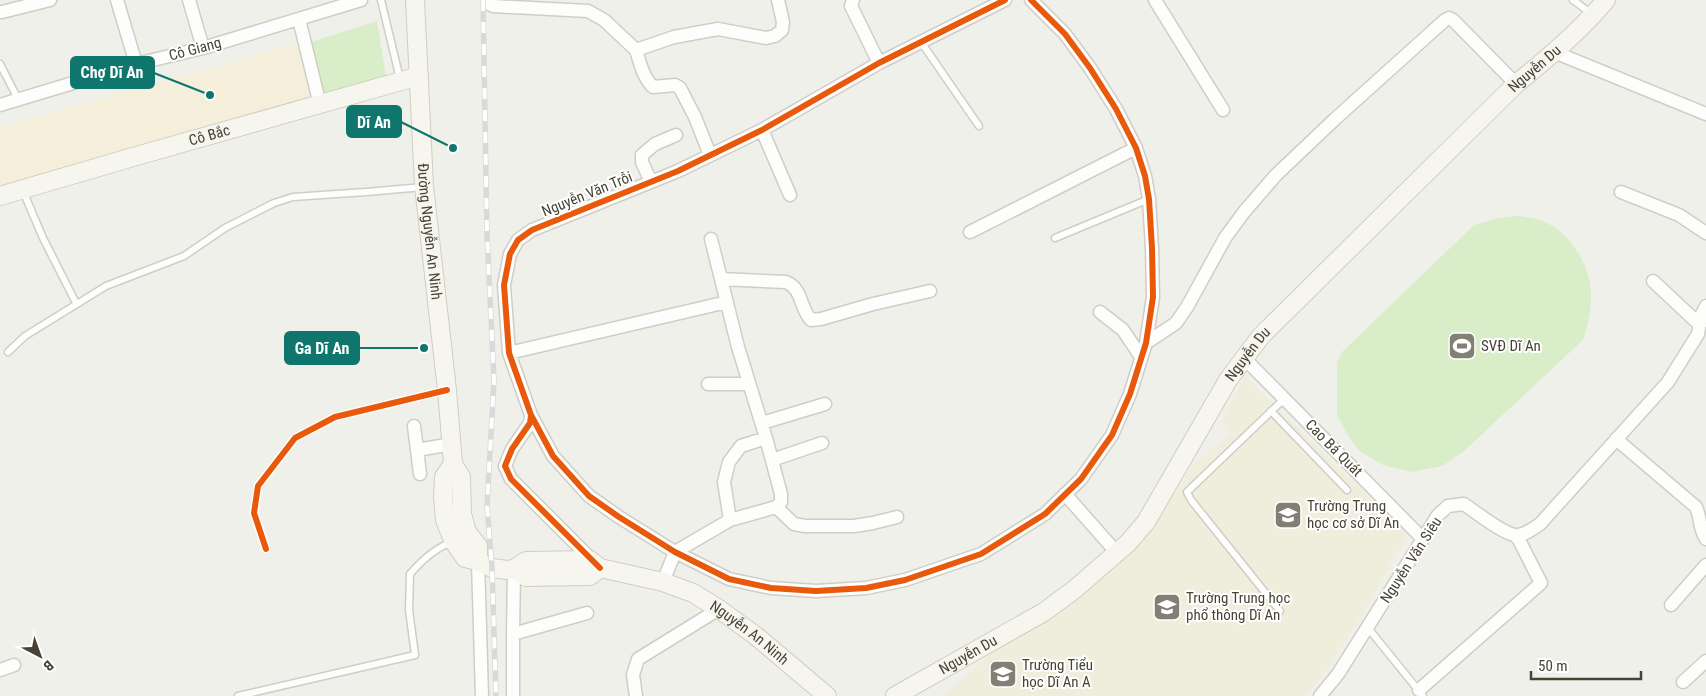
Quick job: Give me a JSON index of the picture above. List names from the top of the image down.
{
  "streets": {
    "street": [
      "Cô Giang",
      "Nguyễn Du",
      "Cô Bắc",
      "Nguyễn Văn Trỗi",
      "Đường Nguyễn An Ninh",
      "Cao Bá Quát",
      "Nguyễn Văn Siêu",
      "Nguyễn An Ninh"
    ]
  },
  "crossings": [
    ["Nguyễn Du", "Cao Bá Quát"],
    ["Cô Bắc", "Đường Nguyễn An Ninh"],
    ["Cao Bá Quát", "Nguyễn Văn Siêu"]
  ],
  "places": {
    "other": ["Chợ Dĩ An", "Dĩ An", "Ga Dĩ An"],
    "sports": ["SVĐ Dĩ An"],
    "school or university": ["Trường Trung học cơ sở Dĩ An", "Trường Trung học phổ thông Dĩ An", "Trường Tiểu học Dĩ An A"]
  },
  "scale_bar": "50 m",
  "north": "bottom right"
}
